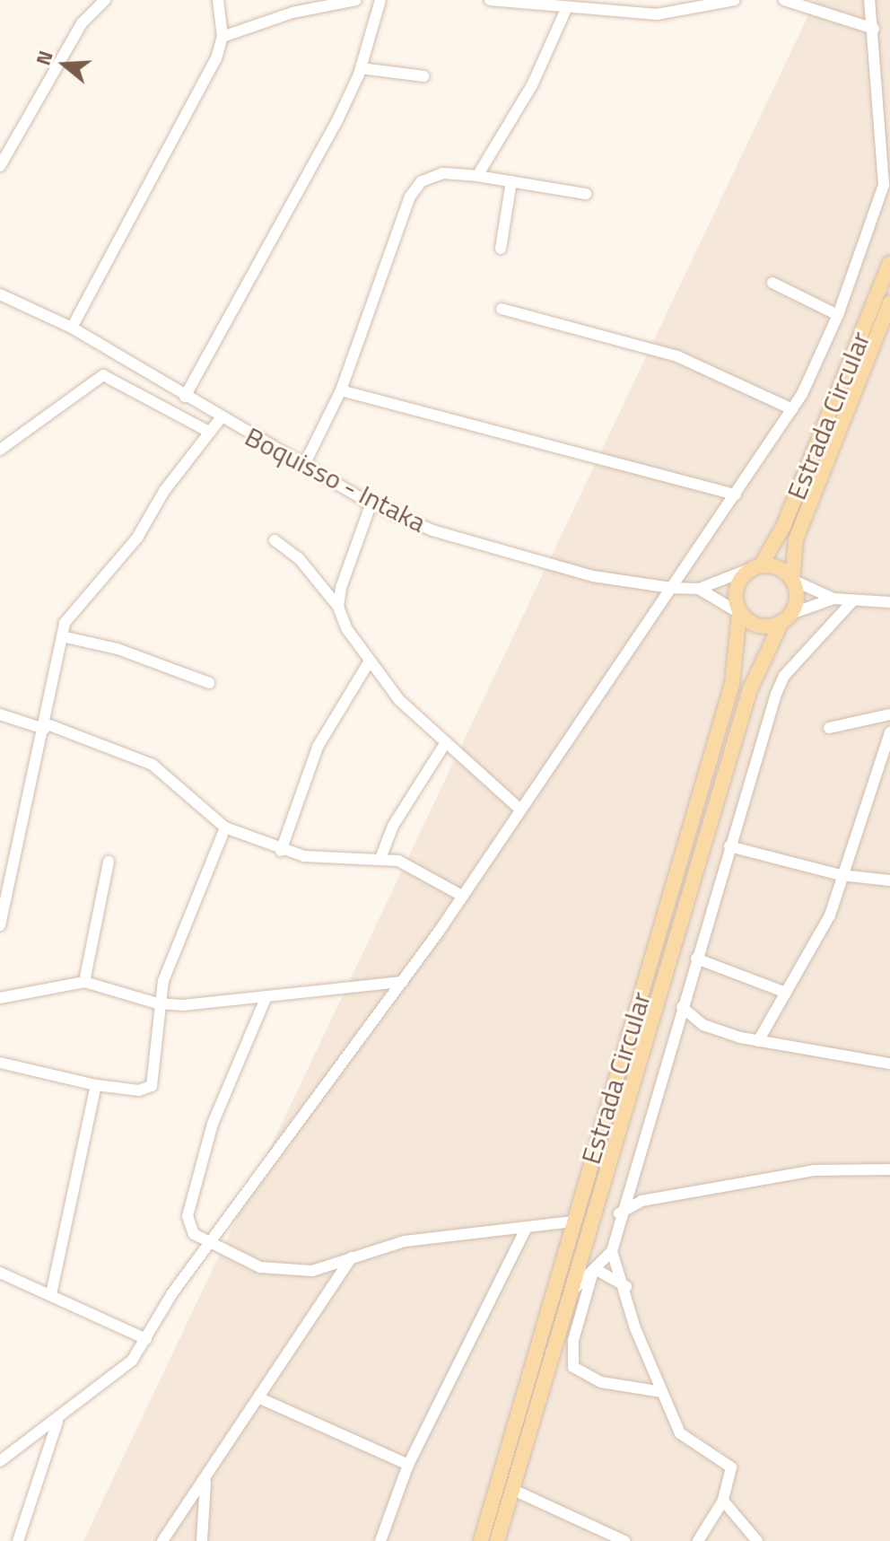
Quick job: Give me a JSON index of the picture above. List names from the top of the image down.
{
  "streets": {
    "main road": ["Estrada Circular"],
    "street": ["Boquisso - Intaka"]
  },
  "north": "left"
}
